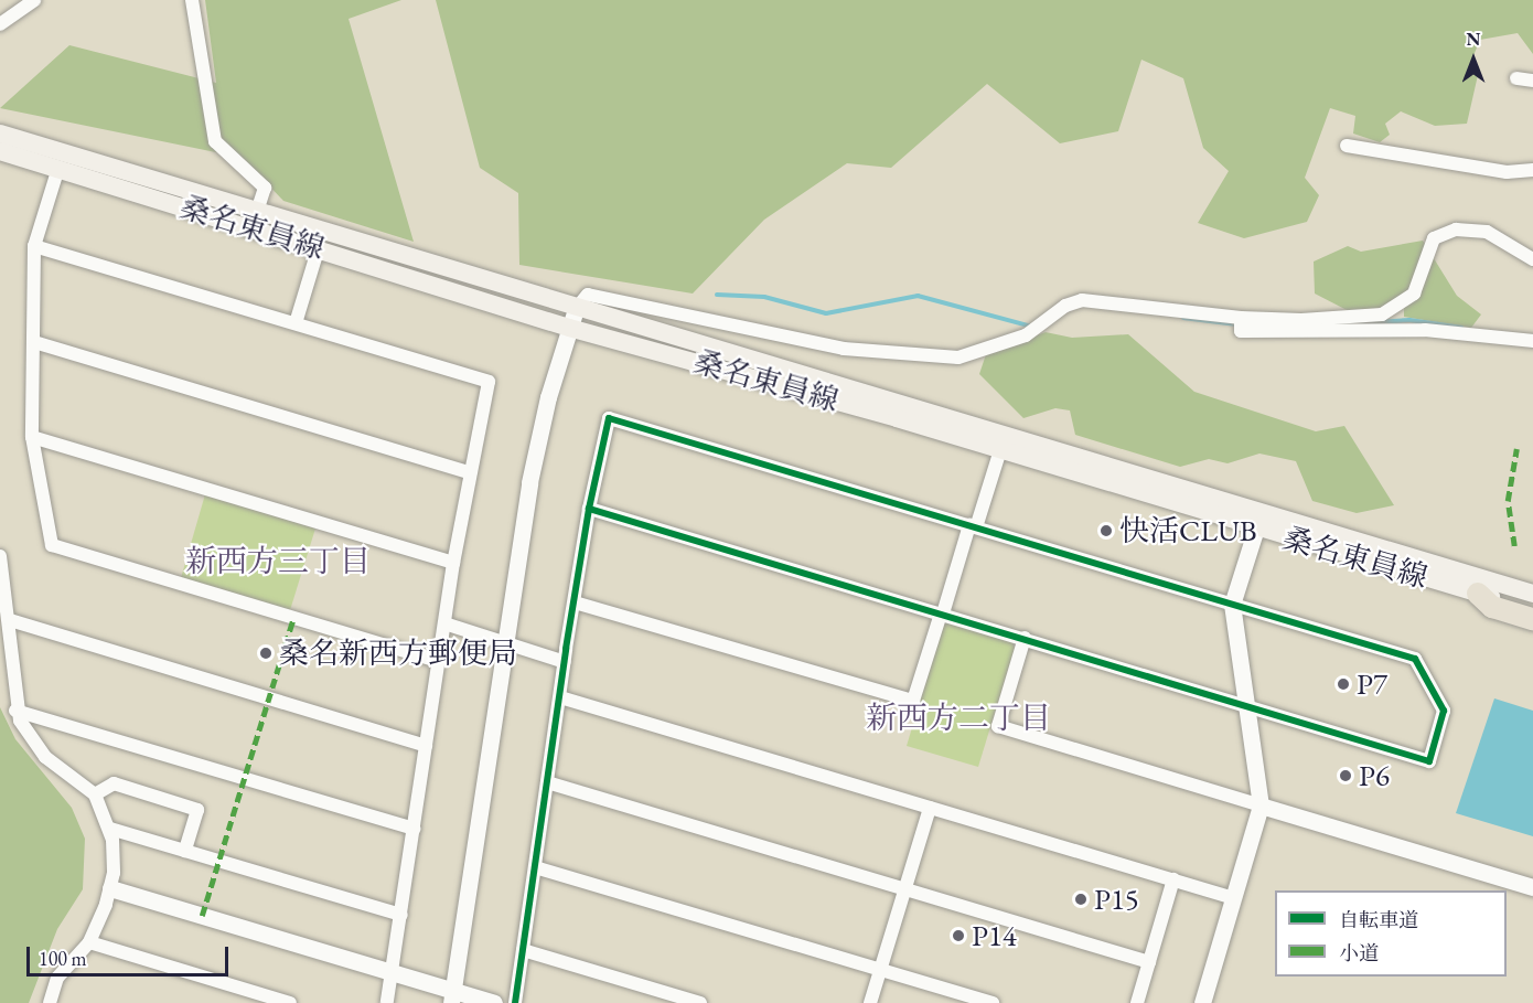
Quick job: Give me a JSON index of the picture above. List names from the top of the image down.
{
  "streets": {
    "main road": ["桑名東員線"]
  },
  "districts": ["新西方三丁目", "新西方二丁目"],
  "places": [
    "快活CLUB",
    "桑名新西方郵便局",
    "P7",
    "P6",
    "P15",
    "P14"
  ],
  "legend": ["自転車道", "小道"],
  "scale_bar": "100 m",
  "north": "top"
}
